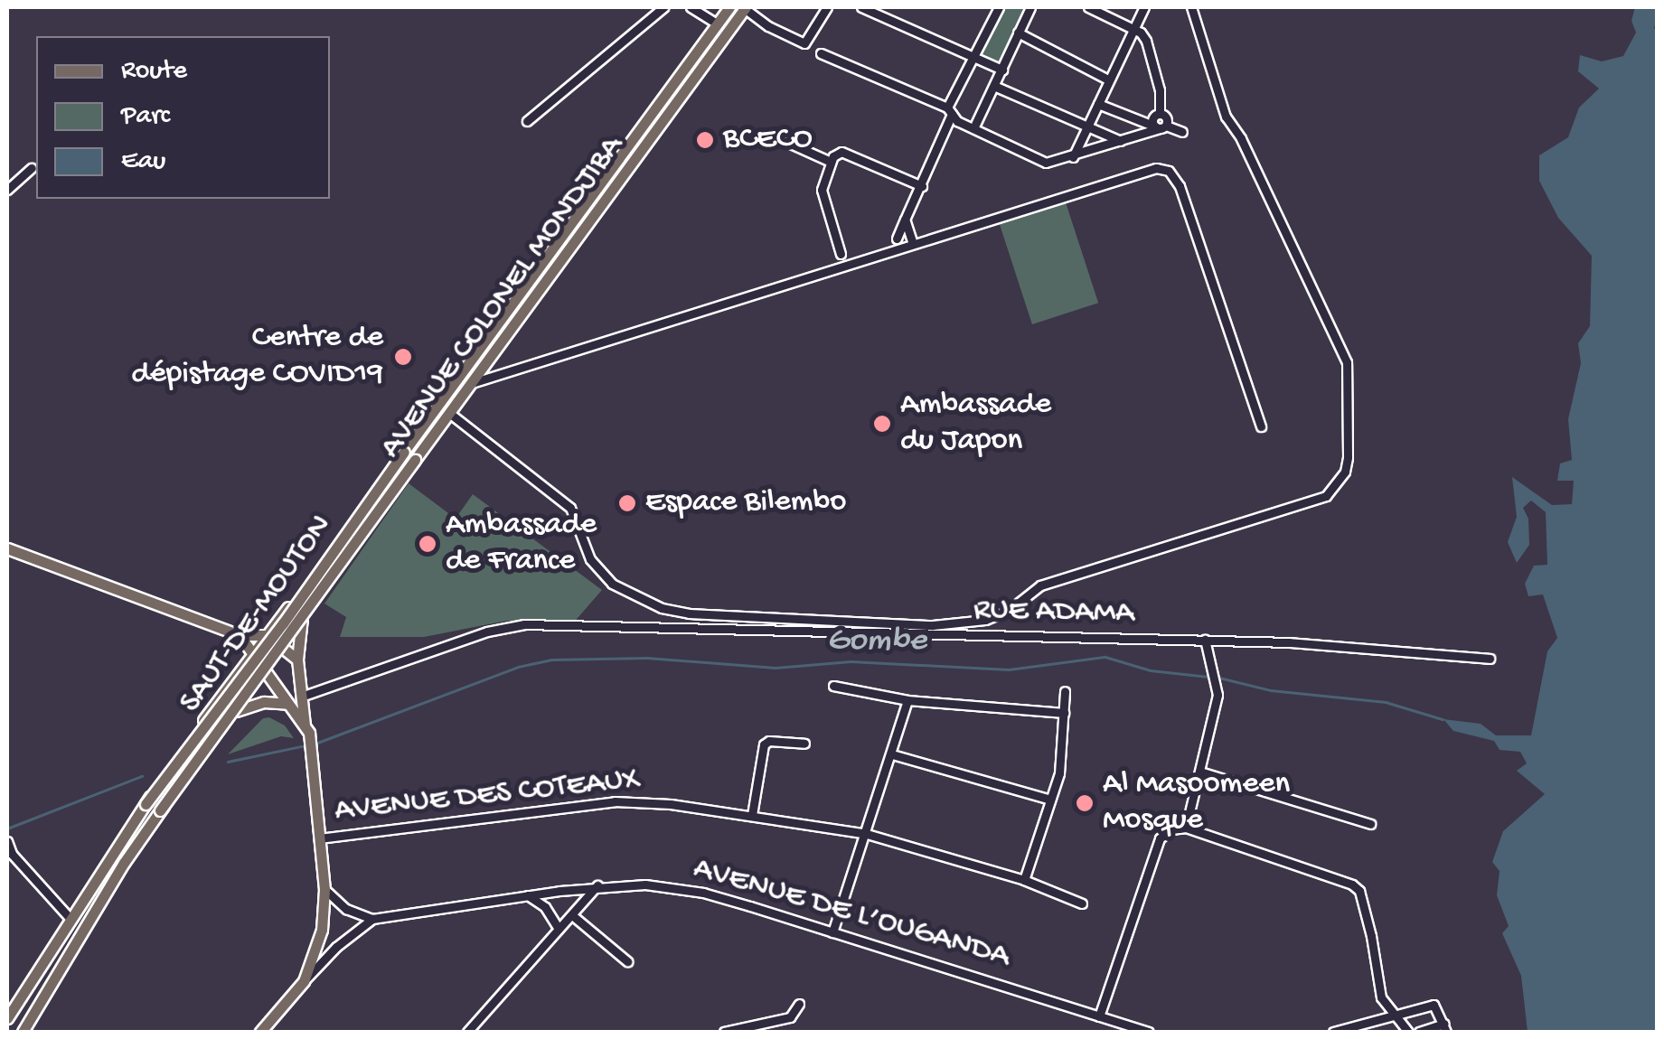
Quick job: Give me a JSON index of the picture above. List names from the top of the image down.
{
  "streets": {
    "main road": ["AVENUE COLONEL MONDJIBA", "SAUT-DE-MOUTON"],
    "street": ["RUE ADAMA", "AVENUE DES COTEAUX", "AVENUE DE L’OUGANDA"]
  },
  "crossings": [
    ["AVENUE COLONEL MONDJIBA", "SAUT-DE-MOUTON"]
  ],
  "water": ["Gombe"],
  "places": [
    "BCECO",
    "Centre de dépistage COVID19",
    "Ambassade du Japon",
    "Espace Bilembo",
    "Ambassade de France",
    "Al Masoomeen Mosque"
  ],
  "legend": ["Route", "Parc", "Eau"]
}
